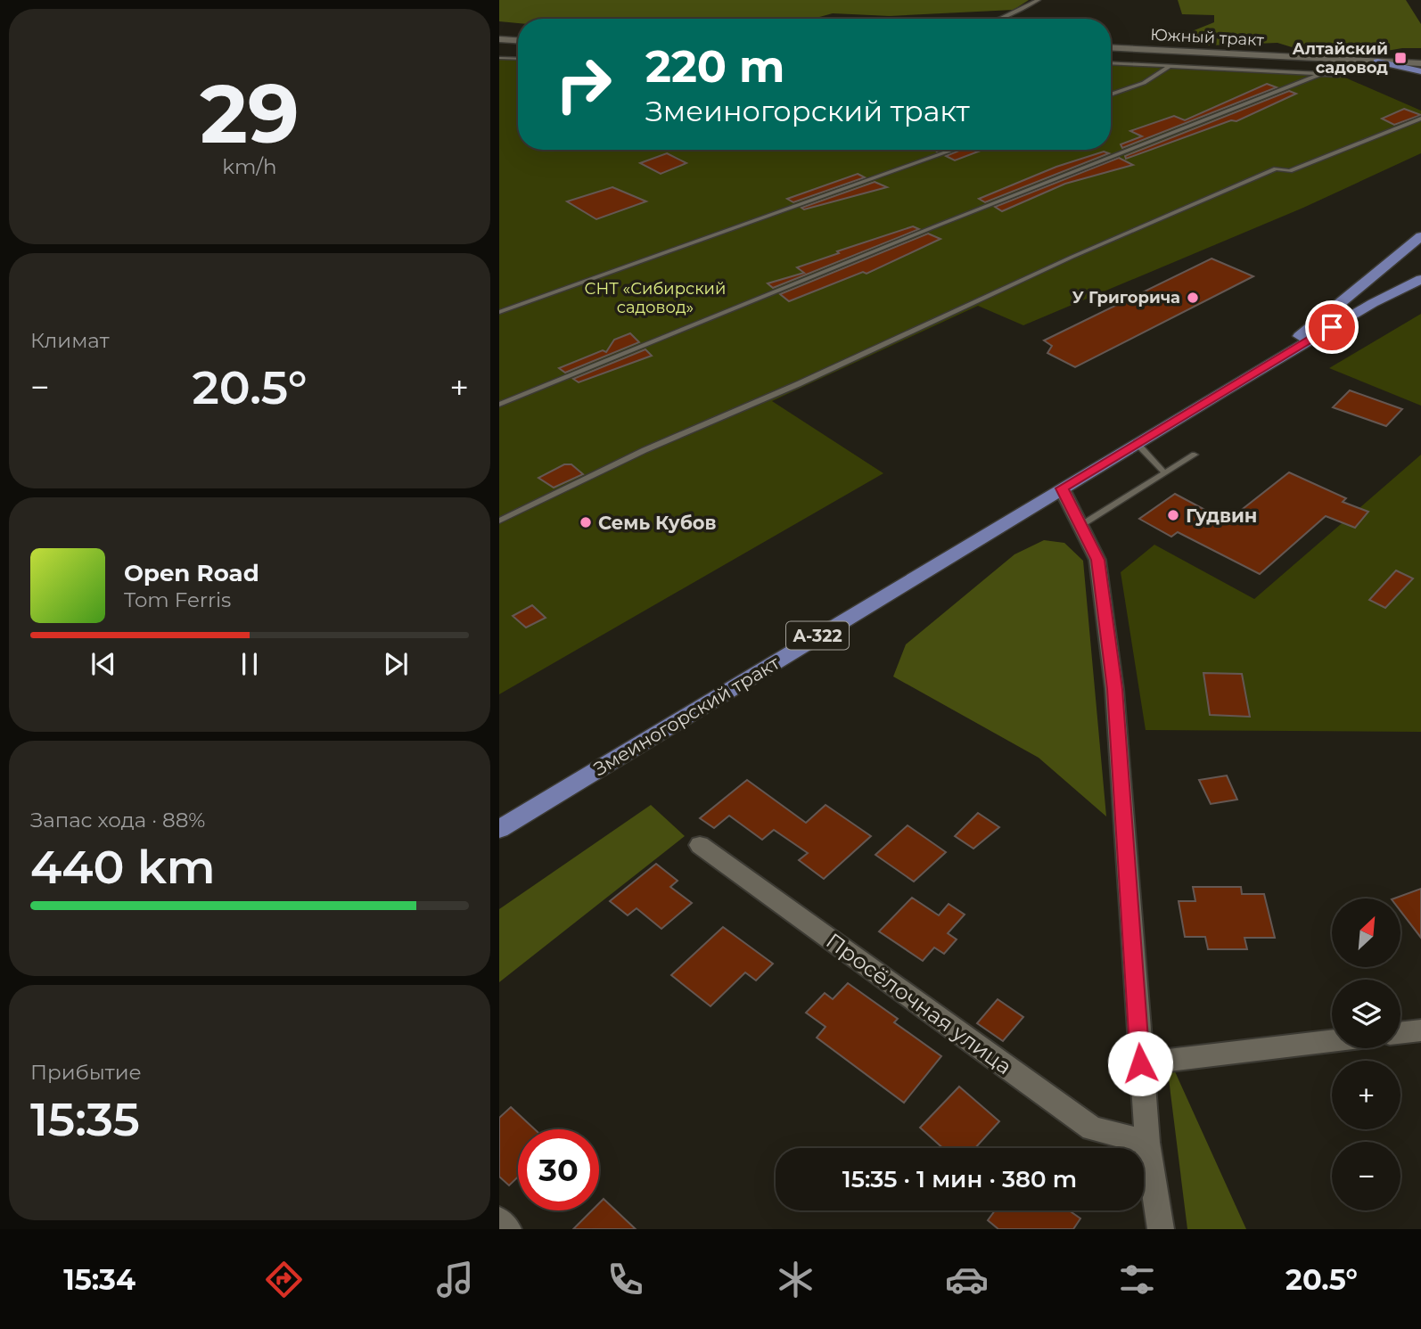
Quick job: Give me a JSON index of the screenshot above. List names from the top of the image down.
{
  "streets": {
    "highway": ["А-322", "Змеиногорский тракт"],
    "main road": ["Южный тракт"],
    "street": ["Просёлочная улица"]
  },
  "parks": ["СНТ «Сибирский садовод»"],
  "places": {
    "transit": ["Алтайский садовод"],
    "other": ["У Григорича", "Гудвин", "Семь Кубов"]
  },
  "north": "top right",
  "page": {
    "tile": [
      ["29", "km/h"],
      "Климат",
      ["Запас хода · 88%", "440 km"],
      ["Прибытие", "15:35"]
    ],
    "turn": ["220 m", "Змеиногорский тракт"],
    "heat": ["−", "20.5°", "+"],
    "song": ["Open Road", "Tom Ferris"],
    "map_buttons": ["+", "−"],
    "limit": "30",
    "trip": "15:35 · 1 мин · 380 m",
    "tabs": ["15:34", "20.5°"]
  }
}
